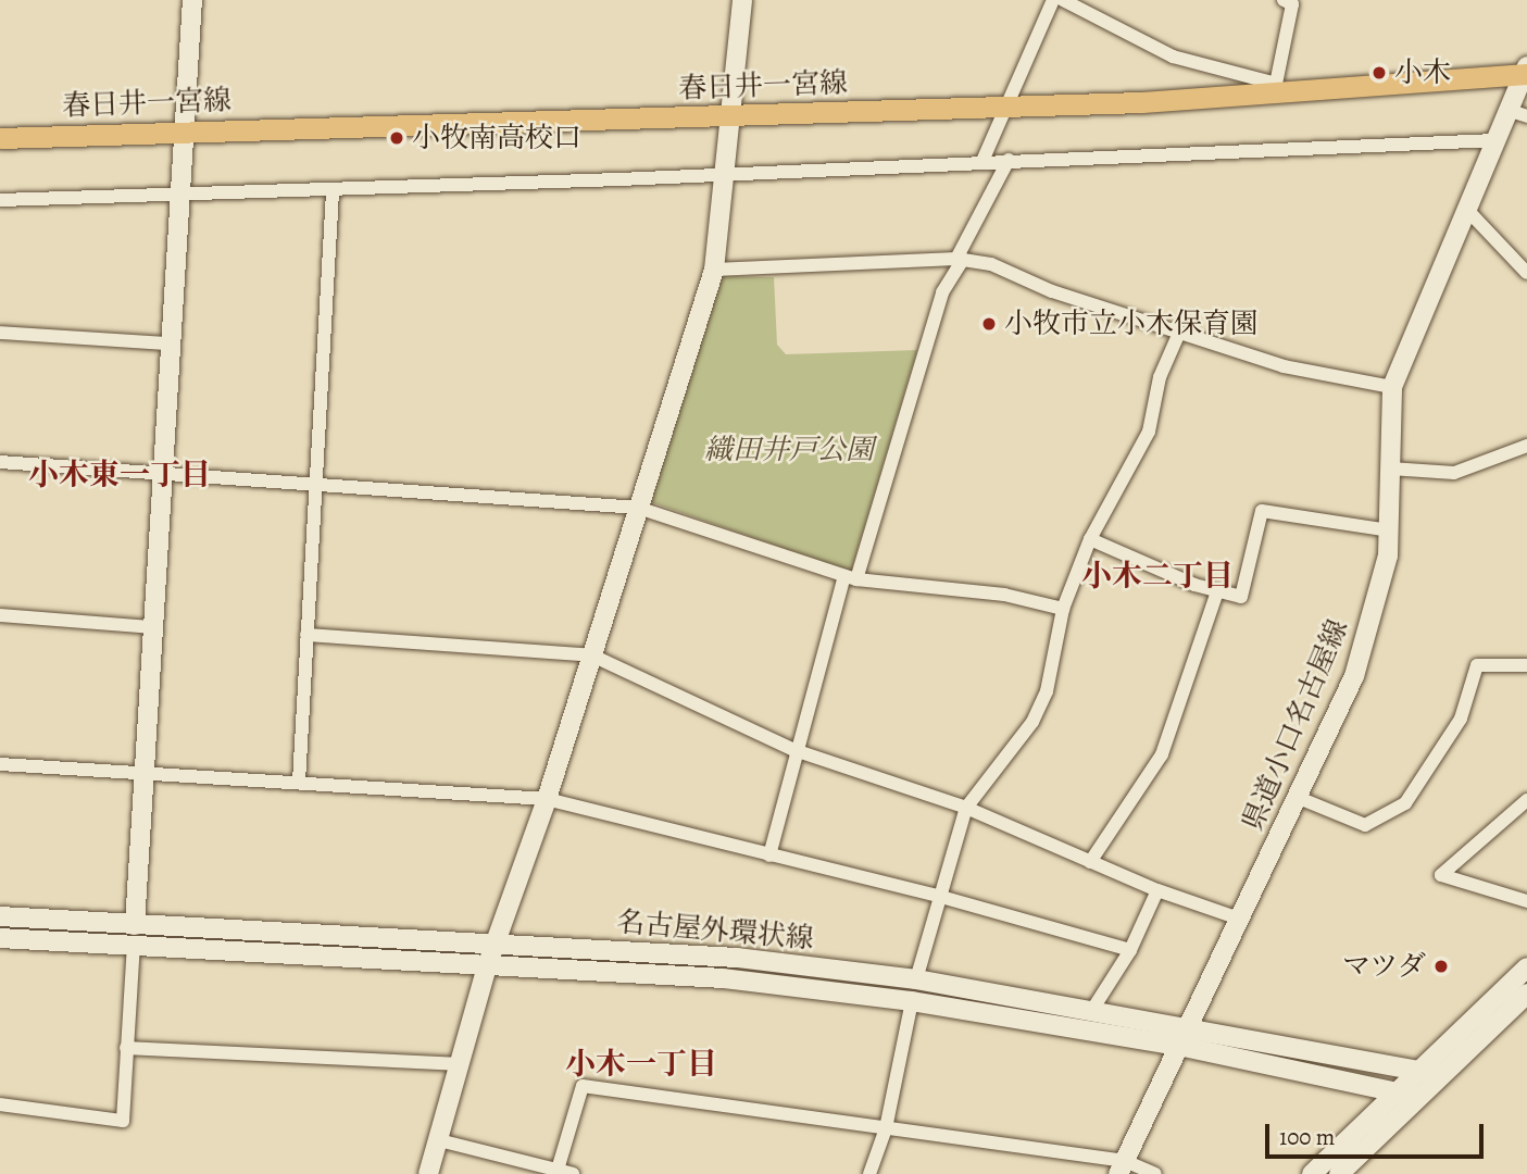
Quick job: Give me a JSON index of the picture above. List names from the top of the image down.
{
  "streets": {
    "main road": ["春日井一宮線", "県道小口名古屋線", "名古屋外環状線"]
  },
  "crossings": [
    ["春日井一宮線", "県道小口名古屋線"],
    ["県道小口名古屋線", "名古屋外環状線"]
  ],
  "districts": ["小木東一丁目", "小木二丁目", "小木一丁目"],
  "parks": ["織田井戸公園"],
  "places": [
    "小木",
    "小牧南高校口",
    "小牧市立小木保育園",
    "マツダ"
  ],
  "scale_bar": "100 m"
}
